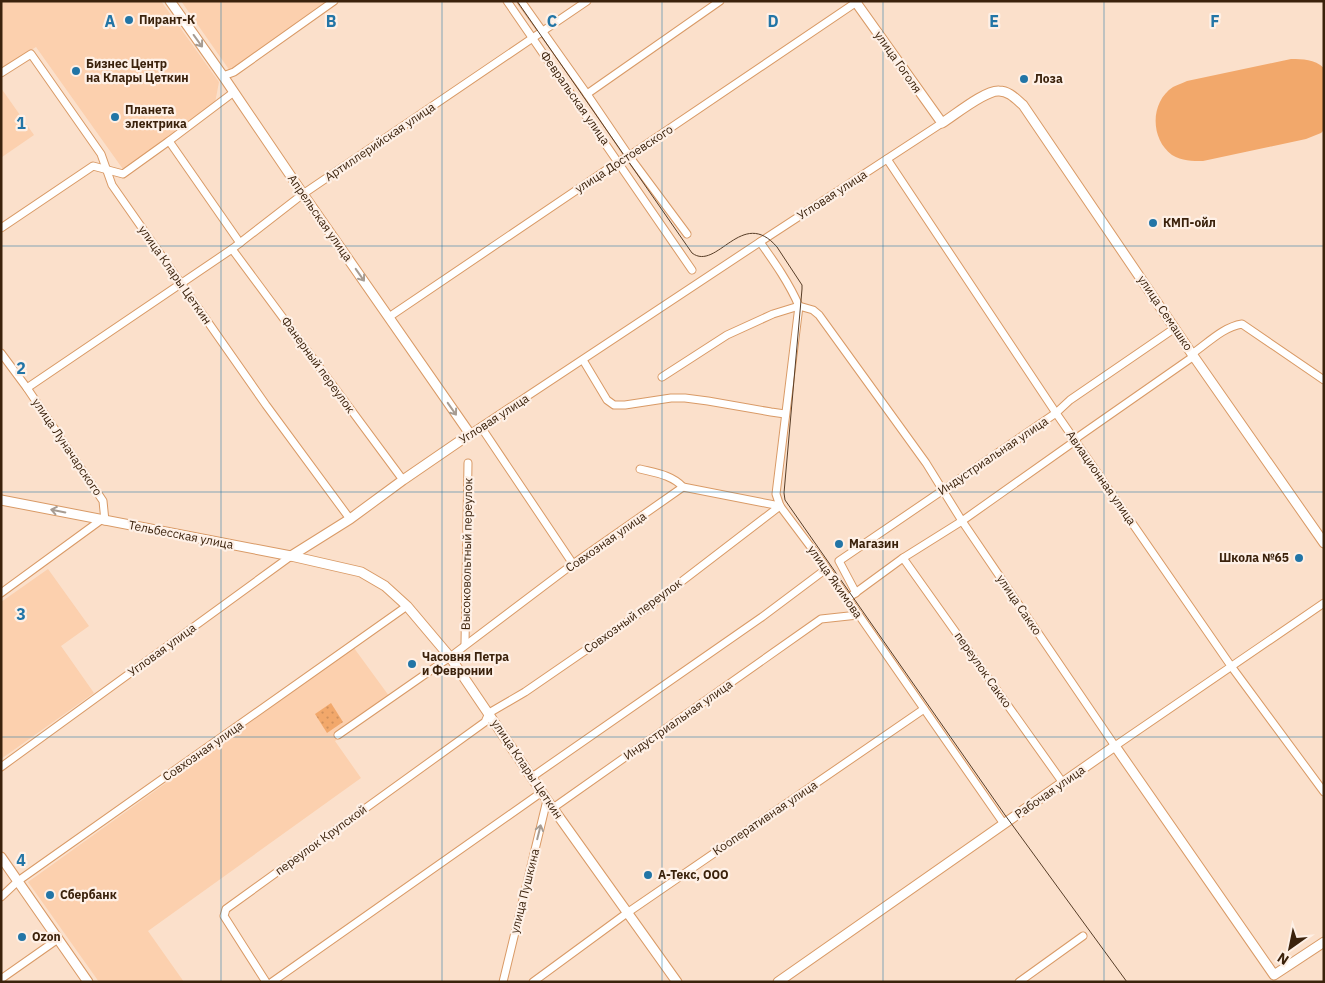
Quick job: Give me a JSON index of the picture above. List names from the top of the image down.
{
  "streets": {
    "street": [
      "улица Гоголя",
      "Февральская улица",
      "Артиллерийская улица",
      "улица Достоевского",
      "Угловая улица",
      "Апрельская улица",
      "улица Клары Цеткин",
      "улица Семашко",
      "Фанерный переулок",
      "улица Луначарского",
      "Индустриальная улица",
      "Авиационная улица",
      "Тельбесская улица",
      "Совхозная улица",
      "Высоковольтный переулок",
      "улица Якимова",
      "улица Сакко",
      "Совхозный переулок",
      "переулок Сакко",
      "Рабочая улица",
      "Кооперативная улица",
      "переулок Крупской",
      "улица Пушкина"
    ]
  },
  "crossings": [
    ["улица Гоголя", "улица Достоевского"],
    ["улица Гоголя", "Угловая улица"],
    ["Февральская улица", "Артиллерийская улица"],
    ["Февральская улица", "улица Достоевского"],
    ["Артиллерийская улица", "Апрельская улица"],
    ["Артиллерийская улица", "улица Клары Цеткин"],
    ["Артиллерийская улица", "Фанерный переулок"],
    ["Артиллерийская улица", "улица Луначарского"],
    ["улица Достоевского", "Апрельская улица"],
    ["Угловая улица", "Апрельская улица"],
    ["Угловая улица", "улица Клары Цеткин"],
    ["Угловая улица", "улица Семашко"],
    ["Угловая улица", "Фанерный переулок"],
    ["Угловая улица", "Авиационная улица"],
    ["Угловая улица", "Тельбесская улица"],
    ["улица Клары Цеткин", "Индустриальная улица"],
    ["улица Клары Цеткин", "Тельбесская улица"],
    ["улица Клары Цеткин", "Совхозная улица"],
    ["улица Клары Цеткин", "Совхозный переулок"],
    ["улица Клары Цеткин", "Кооперативная улица"],
    ["улица Клары Цеткин", "переулок Крупской"],
    ["улица Клары Цеткин", "улица Пушкина"],
    ["улица Семашко", "Индустриальная улица"],
    ["улица Луначарского", "Тельбесская улица"],
    ["Индустриальная улица", "Авиационная улица"],
    ["Индустриальная улица", "улица Якимова"],
    ["Индустриальная улица", "улица Сакко"],
    ["Индустриальная улица", "улица Пушкина"],
    ["Авиационная улица", "Рабочая улица"],
    ["Совхозная улица", "Высоковольтный переулок"],
    ["улица Якимова", "Совхозный переулок"],
    ["улица Якимова", "Рабочая улица"],
    ["улица Якимова", "Кооперативная улица"],
    ["улица Сакко", "Рабочая улица"],
    ["Совхозный переулок", "переулок Крупской"],
    ["переулок Сакко", "Рабочая улица"]
  ],
  "one_way": ["Апрельская улица", "улица Пушкина"],
  "places": [
    "Пирант-К",
    "Бизнес Центр на Клары Цеткин",
    "Лоза",
    "Планета электрика",
    "КМП-ойл",
    "Магазин",
    "Школа №65",
    "Часовня Петра и Февронии",
    "А-Текс, ООО",
    "Сбербанк",
    "Ozon"
  ],
  "north": "bottom left",
  "grid": {
    "columns": [
      "A",
      "B",
      "C",
      "D",
      "E",
      "F"
    ],
    "rows": [
      "1",
      "2",
      "3",
      "4"
    ]
  }
}
